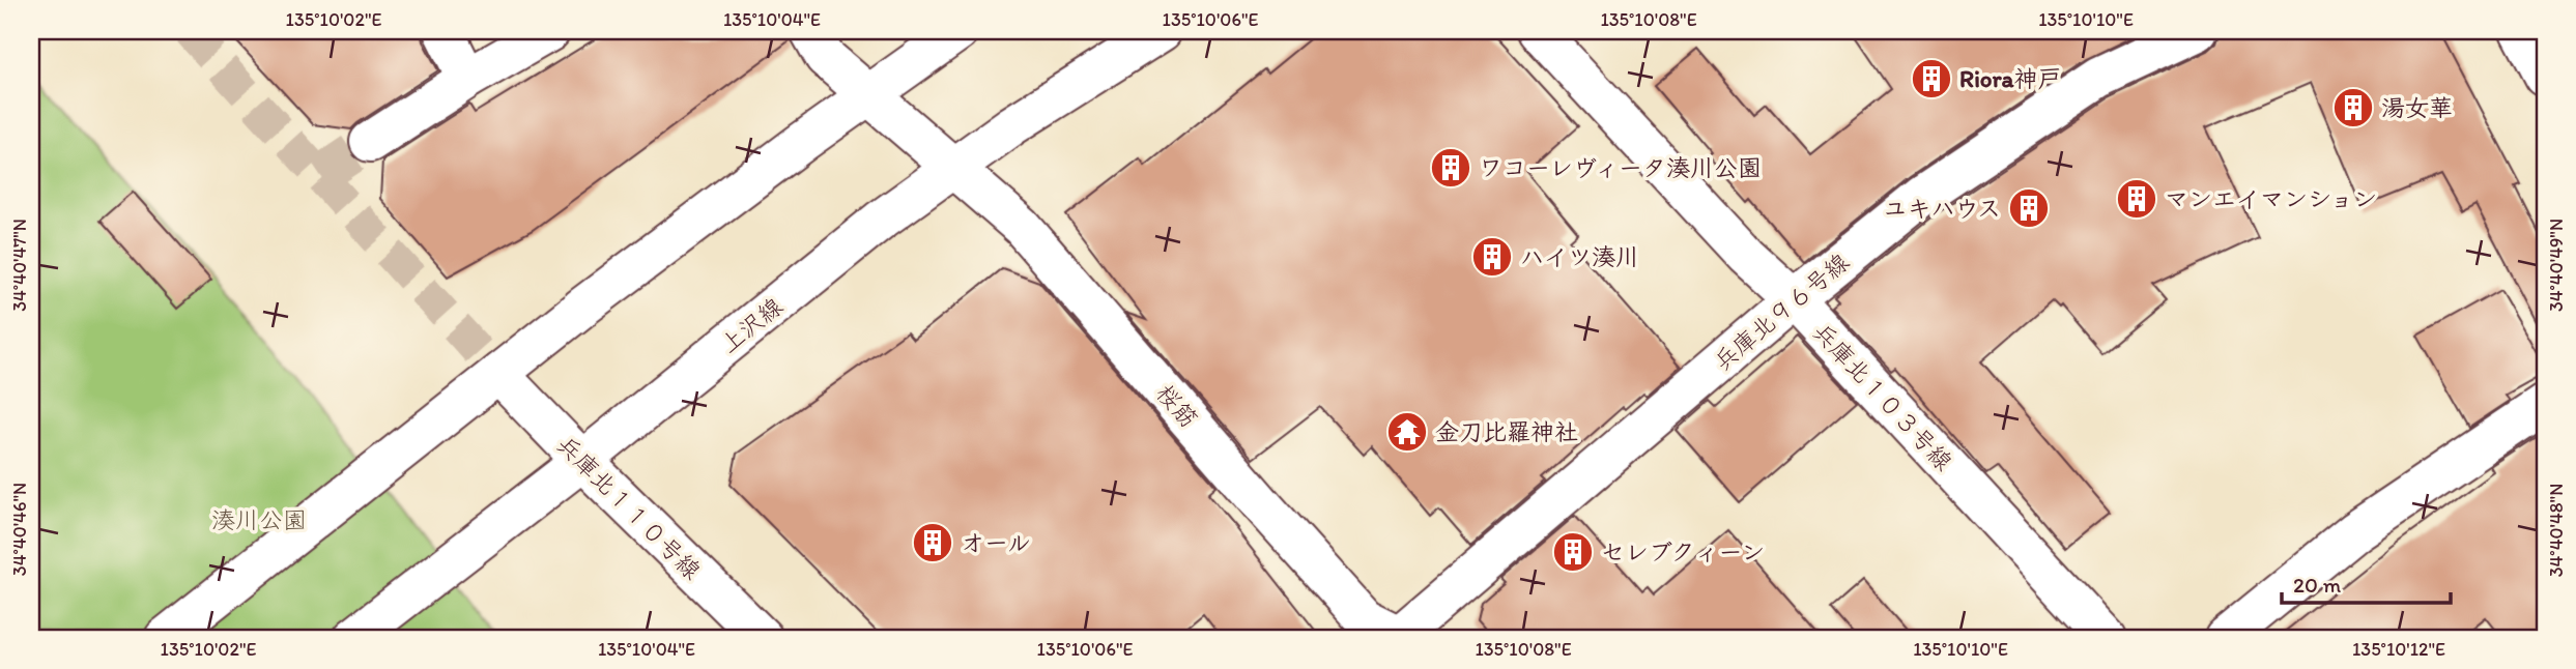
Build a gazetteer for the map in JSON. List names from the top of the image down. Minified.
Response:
{"streets":{"street":["兵庫北９６号線","上沢線","兵庫北１０３号線","桜筋","兵庫北１１０号線"]},"crossings":[["兵庫北９６号線","兵庫北１０３号線"],["兵庫北９６号線","桜筋"],["上沢線","桜筋"],["上沢線","兵庫北１１０号線"]],"parks":["湊川公園"],"places":{"building":["Riora神戸","湯女華","ワコーレヴィータ湊川公園","マンエイマンション","ユキハウス","ハイツ湊川","オール","セレブクィーン"],"temple":["金刀比羅神社"]},"scale_bar":"20 m","coordinates":["135°10'02\"E","135°10'04\"E","135°10'06\"E","135°10'08\"E","135°10'10\"E","34°40'47\"N","34°40'49\"N","34°40'46\"N","34°40'48\"N","135°10'12\"E"]}
